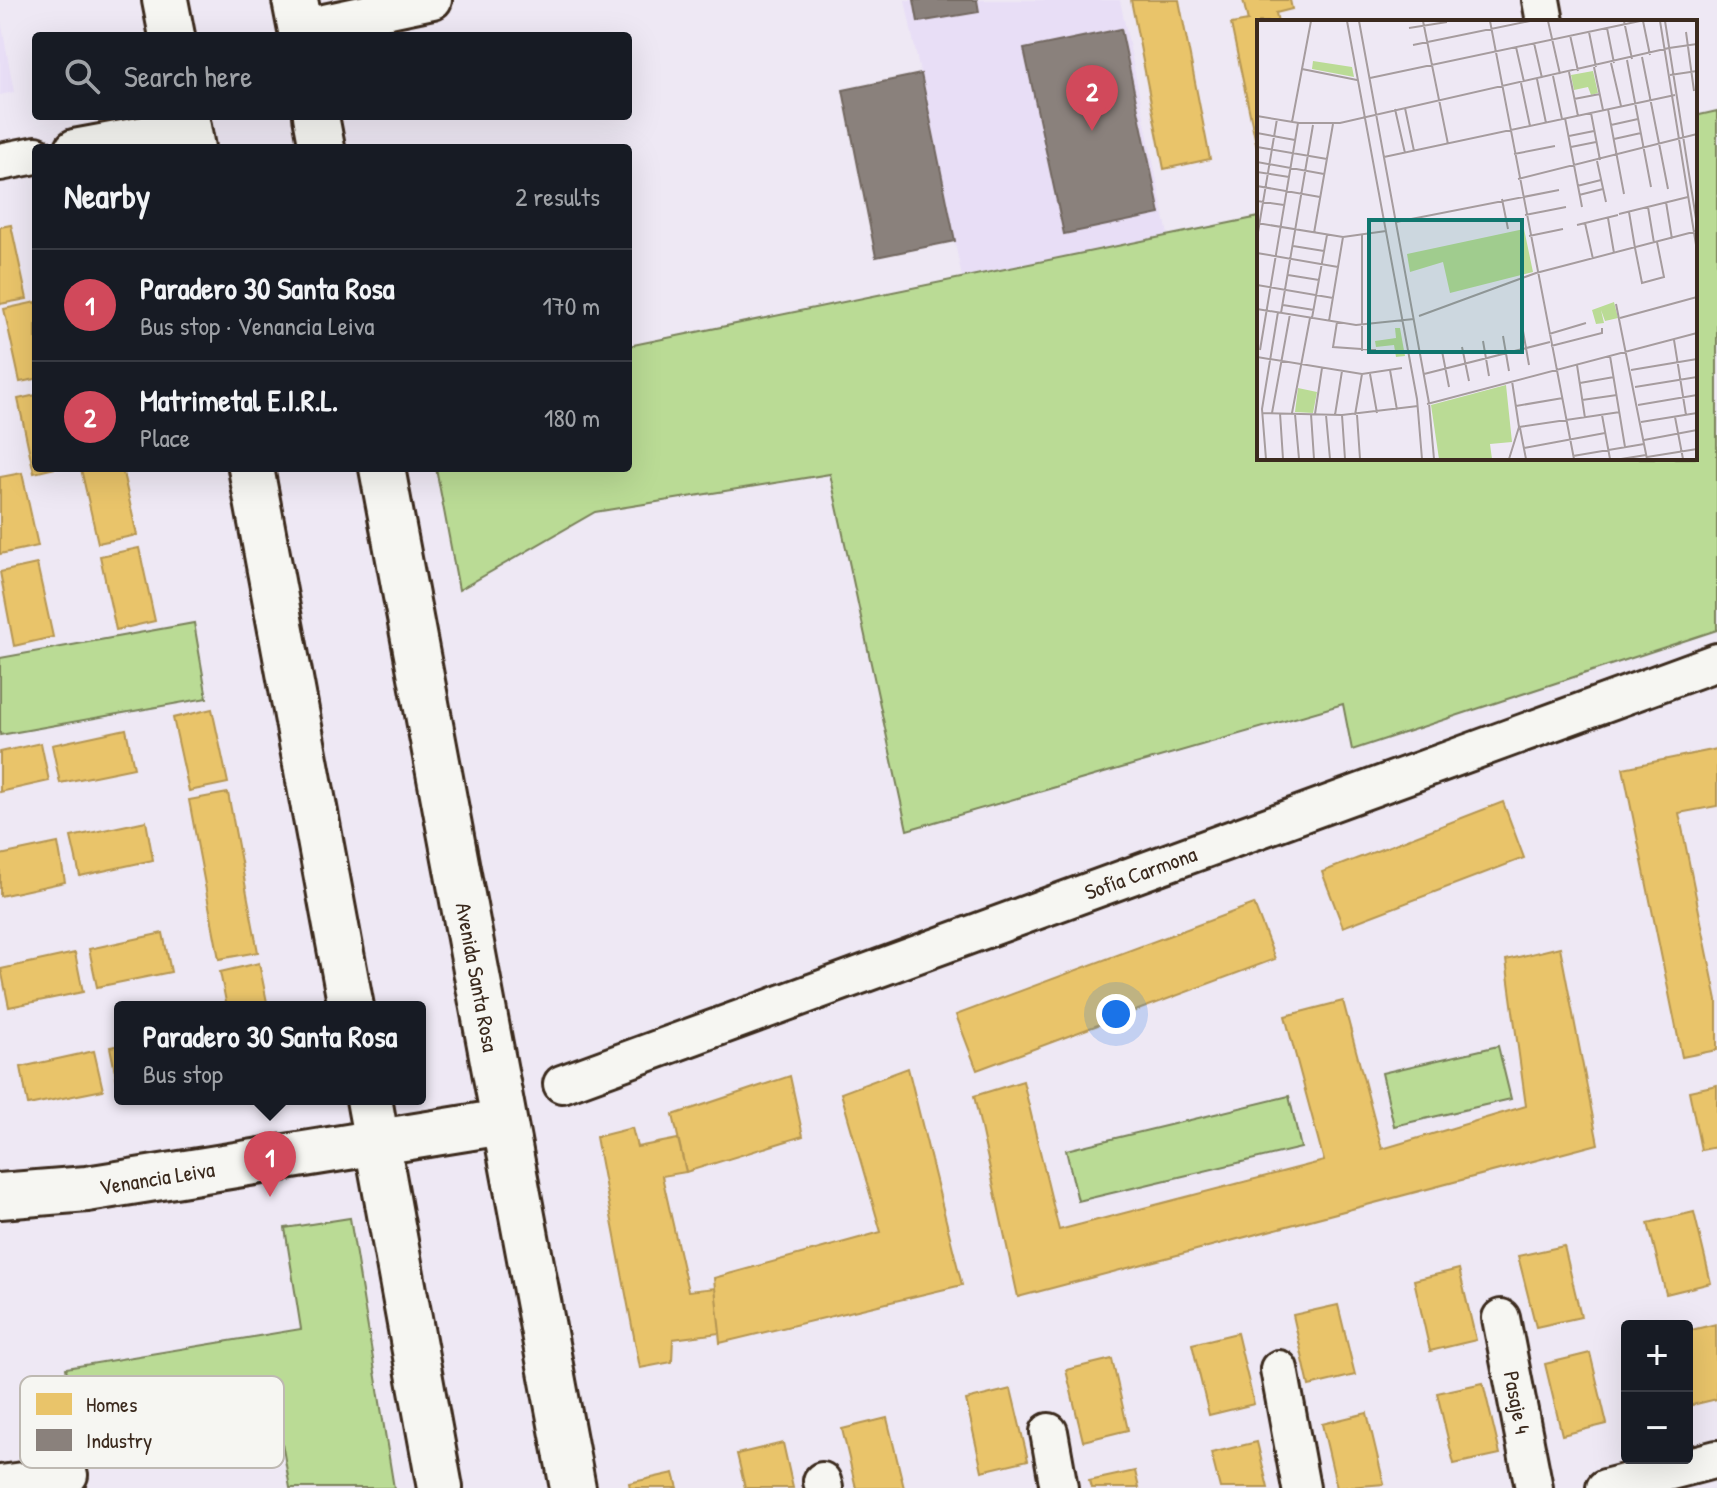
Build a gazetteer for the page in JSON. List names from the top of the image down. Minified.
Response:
{"streets":{"main road":["Avenida Santa Rosa","Venancia Leiva"],"street":["Sofía Carmona","Pasaje 4"]},"crossings":[["Avenida Santa Rosa","Venancia Leiva"]],"legend":["Homes","Industry"],"page":{"search":"Search here","pins":["2","1"],"heading":["Nearby","2 results"],"list":[{"mark":"1","name":"Paradero 30 Santa Rosa","note":"Bus stop · Venancia Leiva","value":"170 m"},{"mark":"2","name":"Matrimetal E.I.R.L.","note":"Place","value":"180 m"}],"popup":["Paradero 30 Santa Rosa","Bus stop"],"map_buttons":["+","−"]}}
